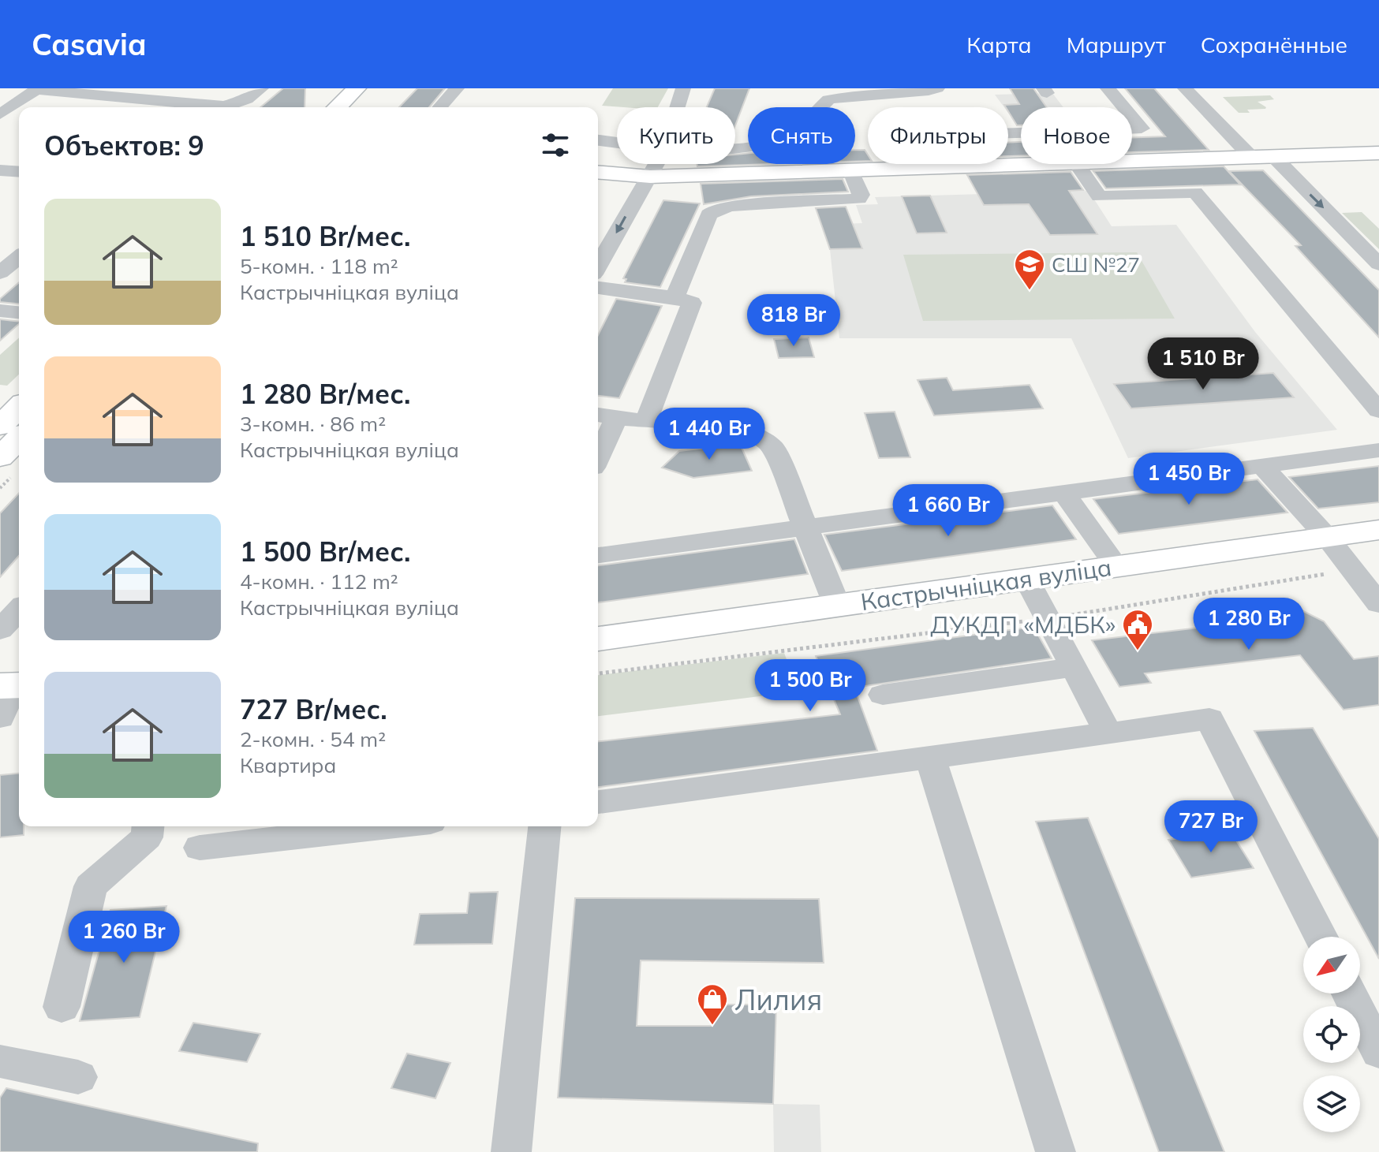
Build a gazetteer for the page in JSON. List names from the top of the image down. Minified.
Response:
{"streets":{"main road":["Кастрычніцкая вуліца"]},"places":{"school or university":["СШ №27"],"public building":["ДУКДП «МДБК»"],"shop":["Лилия"]},"north":"bottom left","page":{"header":"Casavia","nav":["Карта","Маршрут","Сохранённые"],"chip":["Купить","Снять","Фильтры","Новое"],"heading":"Объектов: 9","list":[{"name":"1 510 Br/мес.","note":"5-комн. · 118 m² · Кастрычніцкая вуліца"},{"name":"1 280 Br/мес.","note":"3-комн. · 86 m² · Кастрычніцкая вуліца"},{"name":"1 500 Br/мес.","note":"4-комн. · 112 m² · Кастрычніцкая вуліца"},{"name":"727 Br/мес.","note":"2-комн. · 54 m² · Квартира"}],"price":["818 Br","1 510 Br","1 440 Br","1 450 Br","1 660 Br","1 280 Br","1 500 Br","727 Br","1 260 Br"]}}
